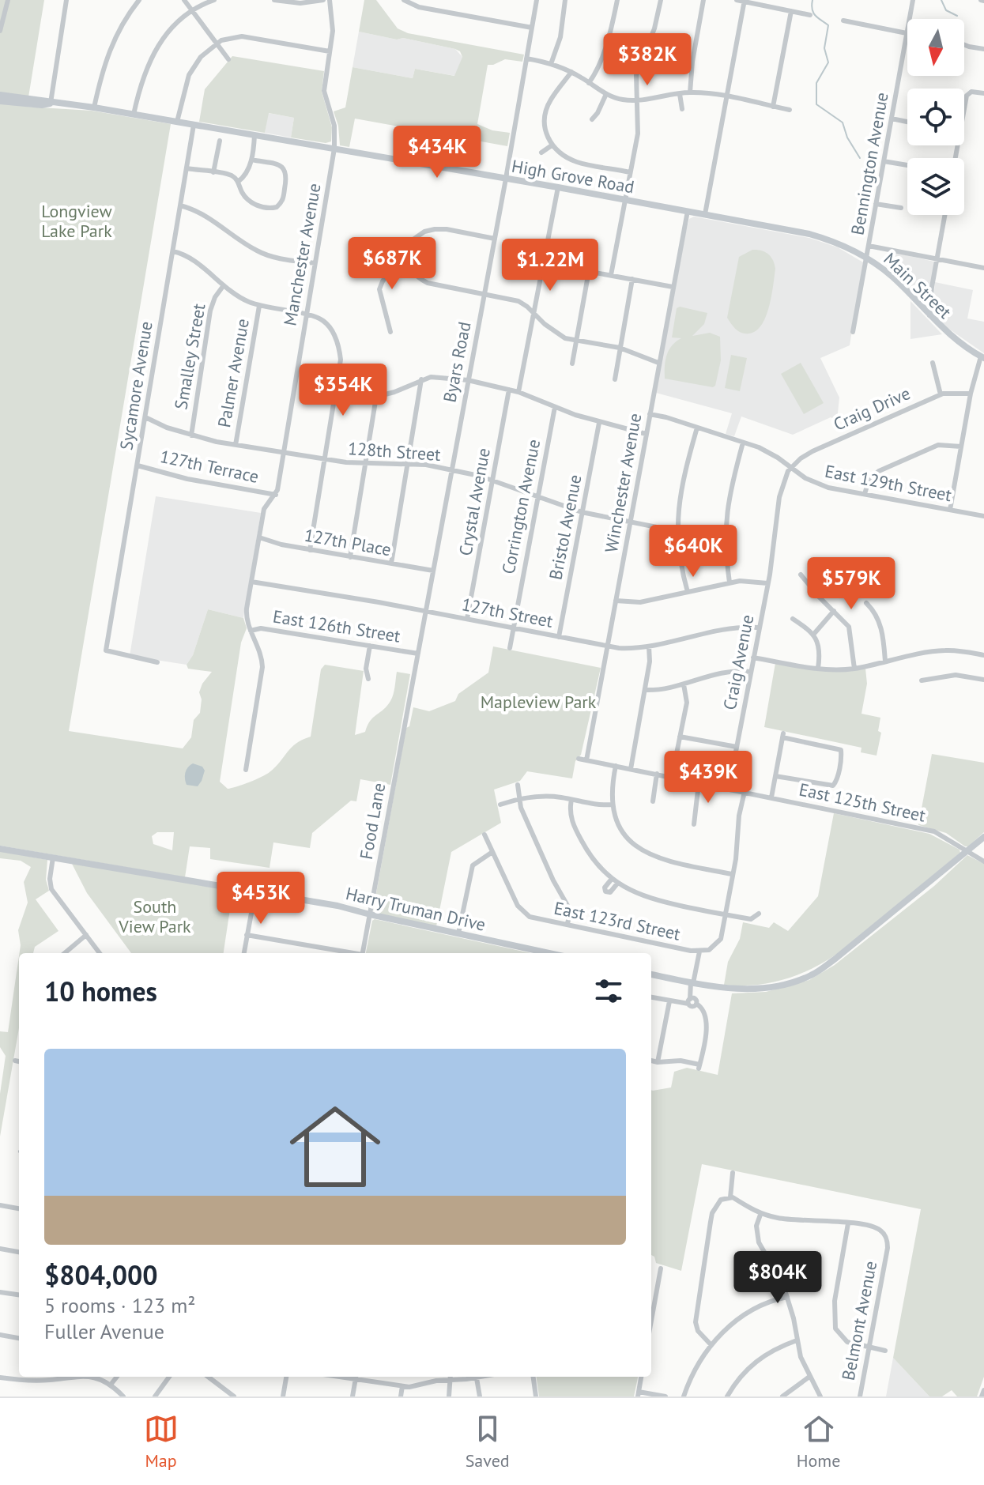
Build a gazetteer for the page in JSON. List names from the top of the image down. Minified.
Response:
{"streets":{"main road":["High Grove Road","Main Street","Harry Truman Drive"],"street":["Bennington Avenue","Manchester Avenue","Smalley Street","Byars Road","Palmer Avenue","Sycamore Avenue","Craig Drive","128th Street","127th Terrace","Winchester Avenue","East 129th Street","Crystal Avenue","Corrington Avenue","Bristol Avenue","127th Place","127th Street","East 126th Street","Craig Avenue","East 125th Street","Food Lane","East 123rd Street","Belmont Avenue"]},"crossings":[["Bennington Avenue","Main Street"],["High Grove Road","Manchester Avenue"],["High Grove Road","Main Street"],["High Grove Road","Byars Road"],["High Grove Road","Sycamore Avenue"],["High Grove Road","Winchester Avenue"],["Manchester Avenue","128th Street"],["Manchester Avenue","127th Terrace"],["Manchester Avenue","127th Place"],["Manchester Avenue","127th Street"],["Manchester Avenue","East 126th Street"],["Smalley Street","128th Street"],["Byars Road","128th Street"],["Byars Road","127th Place"],["Byars Road","127th Street"],["Byars Road","East 126th Street"],["Byars Road","Food Lane"],["Palmer Avenue","128th Street"],["Sycamore Avenue","128th Street"],["Sycamore Avenue","127th Terrace"],["Craig Drive","East 129th Street"],["Craig Drive","Craig Avenue"],["128th Street","Winchester Avenue"],["128th Street","Crystal Avenue"],["128th Street","Corrington Avenue"],["128th Street","Bristol Avenue"],["Winchester Avenue","East 129th Street"],["Winchester Avenue","127th Street"],["Winchester Avenue","East 125th Street"],["East 129th Street","Craig Avenue"],["Crystal Avenue","127th Street"],["Corrington Avenue","127th Street"],["Bristol Avenue","127th Street"],["127th Street","Craig Avenue"],["Craig Avenue","East 125th Street"],["Food Lane","Harry Truman Drive"]],"parks":["Longview Lake Park","Mapleview Park","South View Park"],"north":"bottom","page":{"price":["$382K","$434K","$687K","$1.22M","$354K","$640K","$579K","$439K","$453K","$804K"],"heading":"10 homes","list":[{"name":"$804,000","note":"5 rooms · 123 m² · Fuller Avenue"}],"tabs":["Map","Saved","Home"]}}
